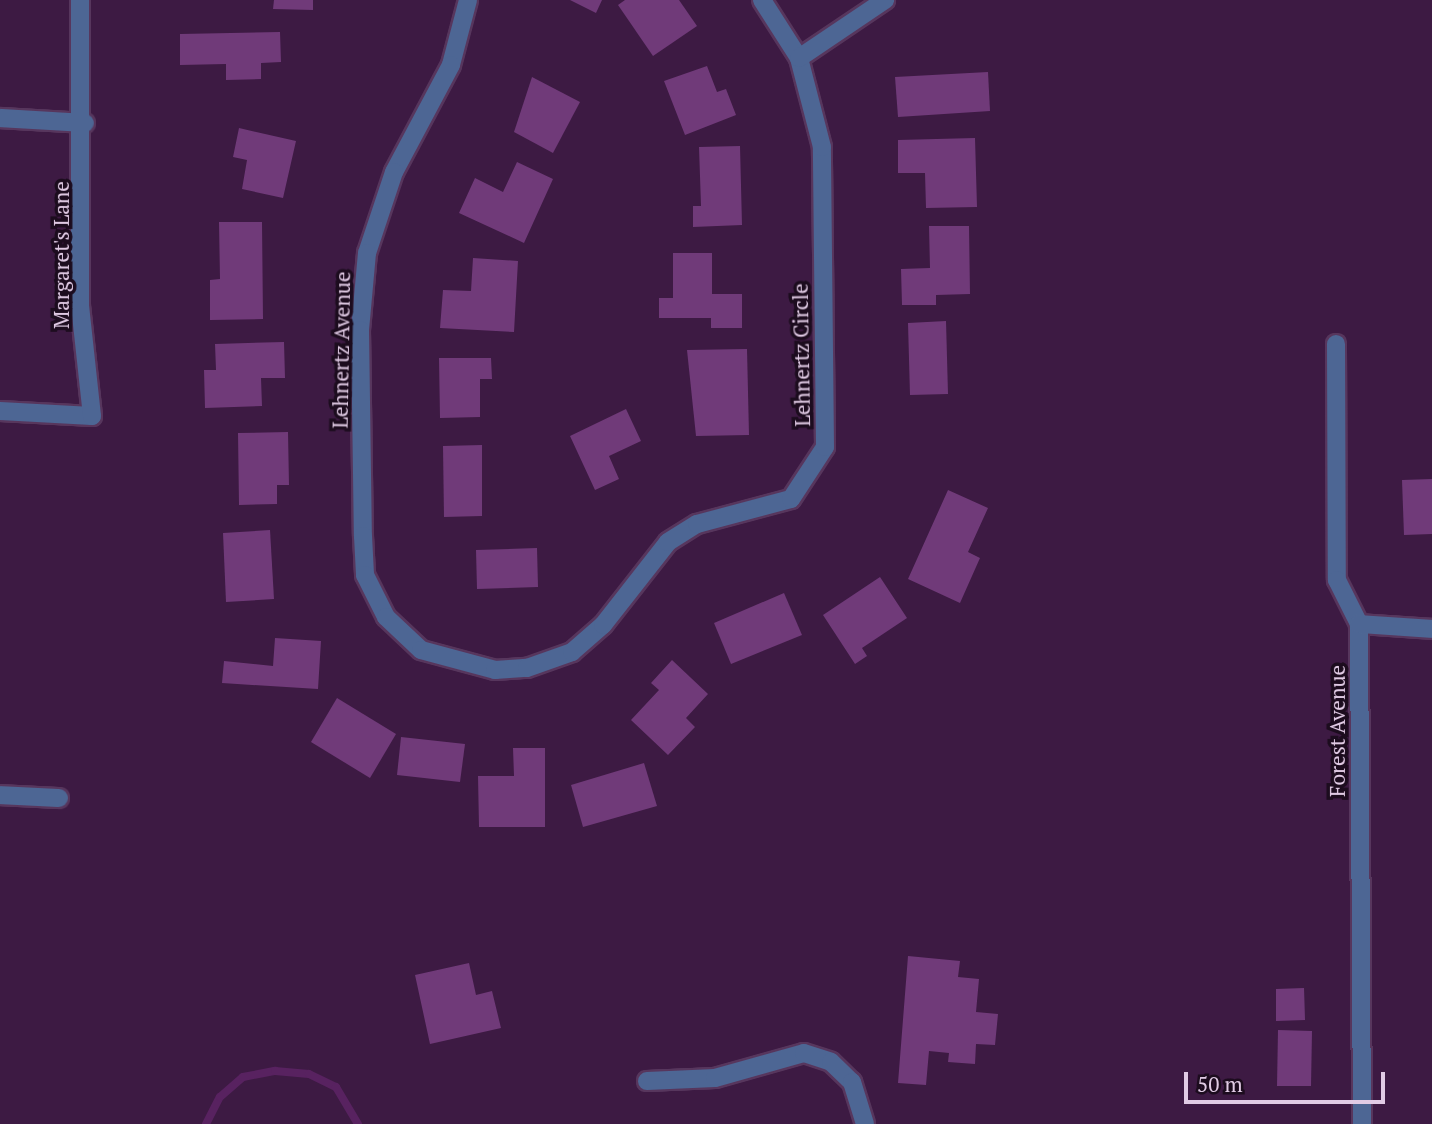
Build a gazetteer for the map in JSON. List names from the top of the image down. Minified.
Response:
{"streets":{"street":["Margaret's Lane","Lehnertz Avenue","Lehnertz Circle","Forest Avenue"]},"crossings":[["Lehnertz Avenue","Lehnertz Circle"]],"scale_bar":"50 m"}
